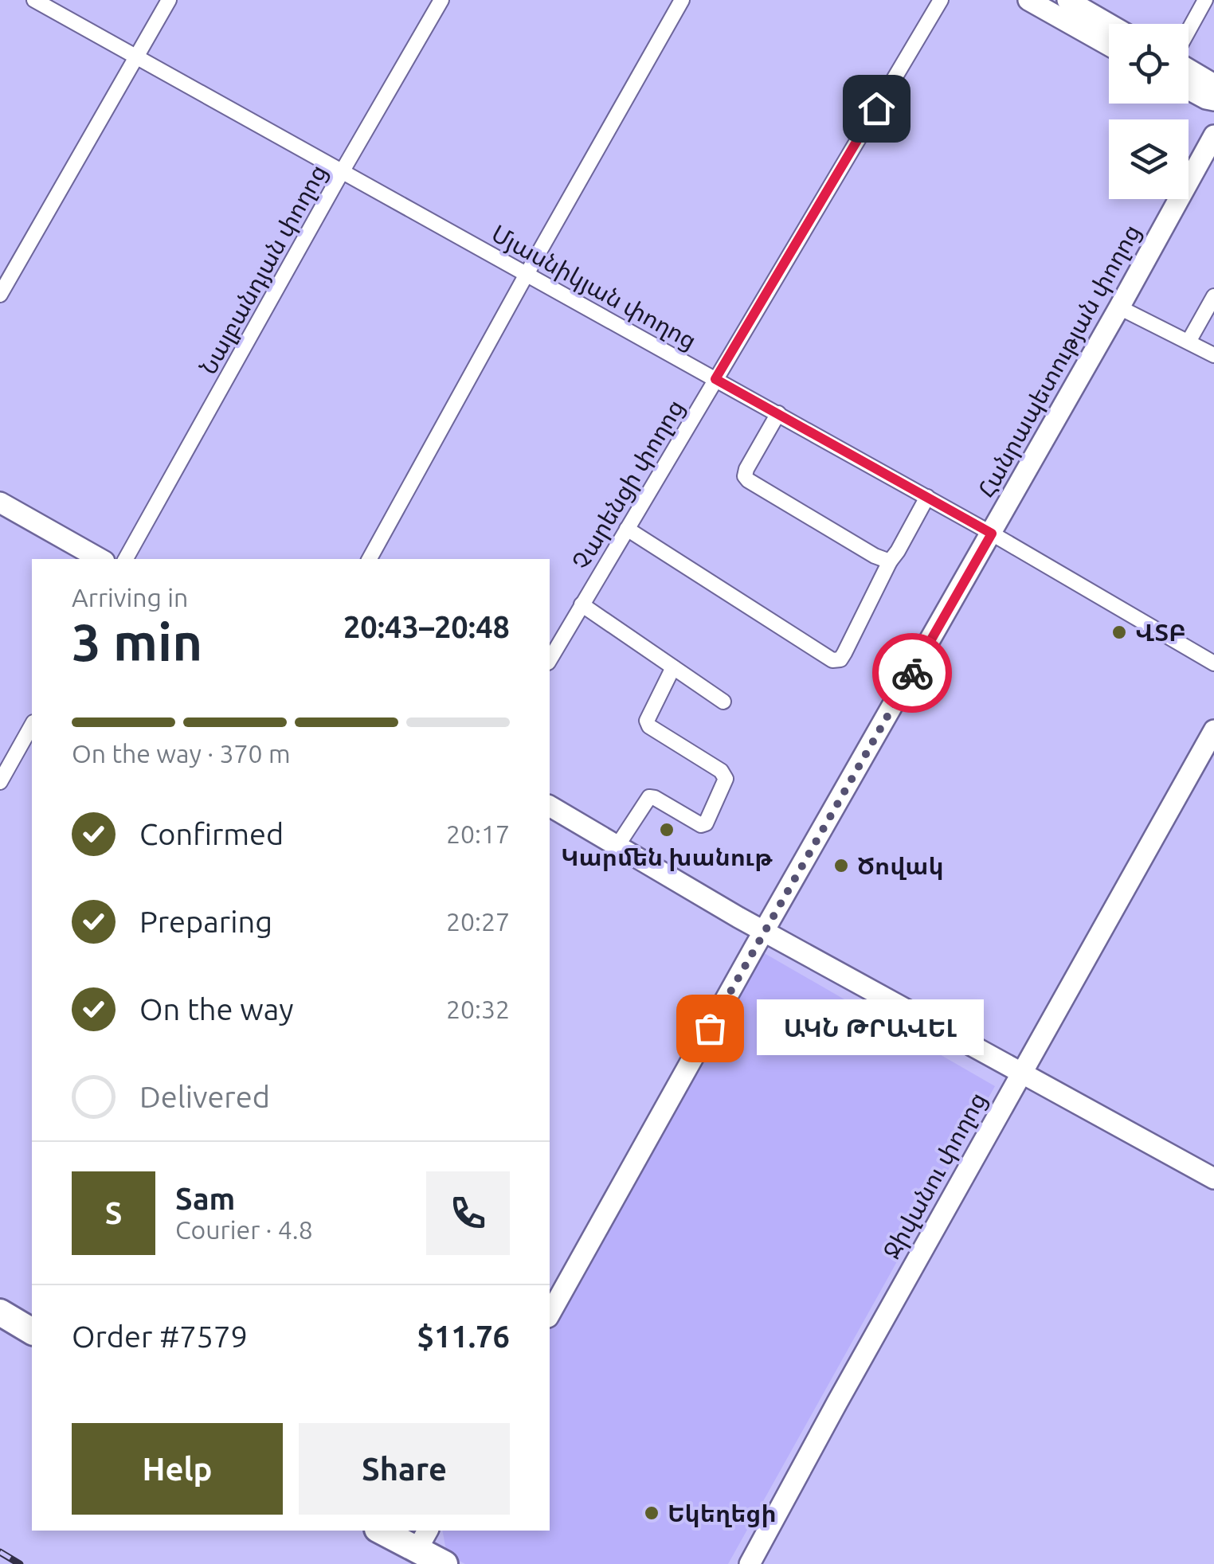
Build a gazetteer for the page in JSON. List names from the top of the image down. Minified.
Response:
{"streets":{"street":["Նալբանդյան փողոց","Մյասնիկյան փողոց","Հանրապետության փողոց","Չարենցի փողոց","Ջիվանու փողոց"]},"crossings":[["Նալբանդյան փողոց","Մյասնիկյան փողոց"],["Մյասնիկյան փողոց","Հանրապետության փողոց"],["Մյասնիկյան փողոց","Չարենցի փողոց"]],"places":["ՎՏԲ","Կարմեն խանութ","Ծովակ","ԱԿՆ ԹՐԱՎԵԼ","Եկեղեցի"],"page":{"heading":["3 min","Arriving in","20:43–20:48"],"panel":["Sam","Courier · 4.8","Order #7579","$11.76"],"bar":"On the way · 370 m","list":[["Confirmed","20:17"],["Preparing","20:27"],["On the way","20:32"],"Delivered"],"bubble":"ԱԿՆ ԹՐԱՎԵԼ","round":"S","buttons":["Help","Share"]}}
